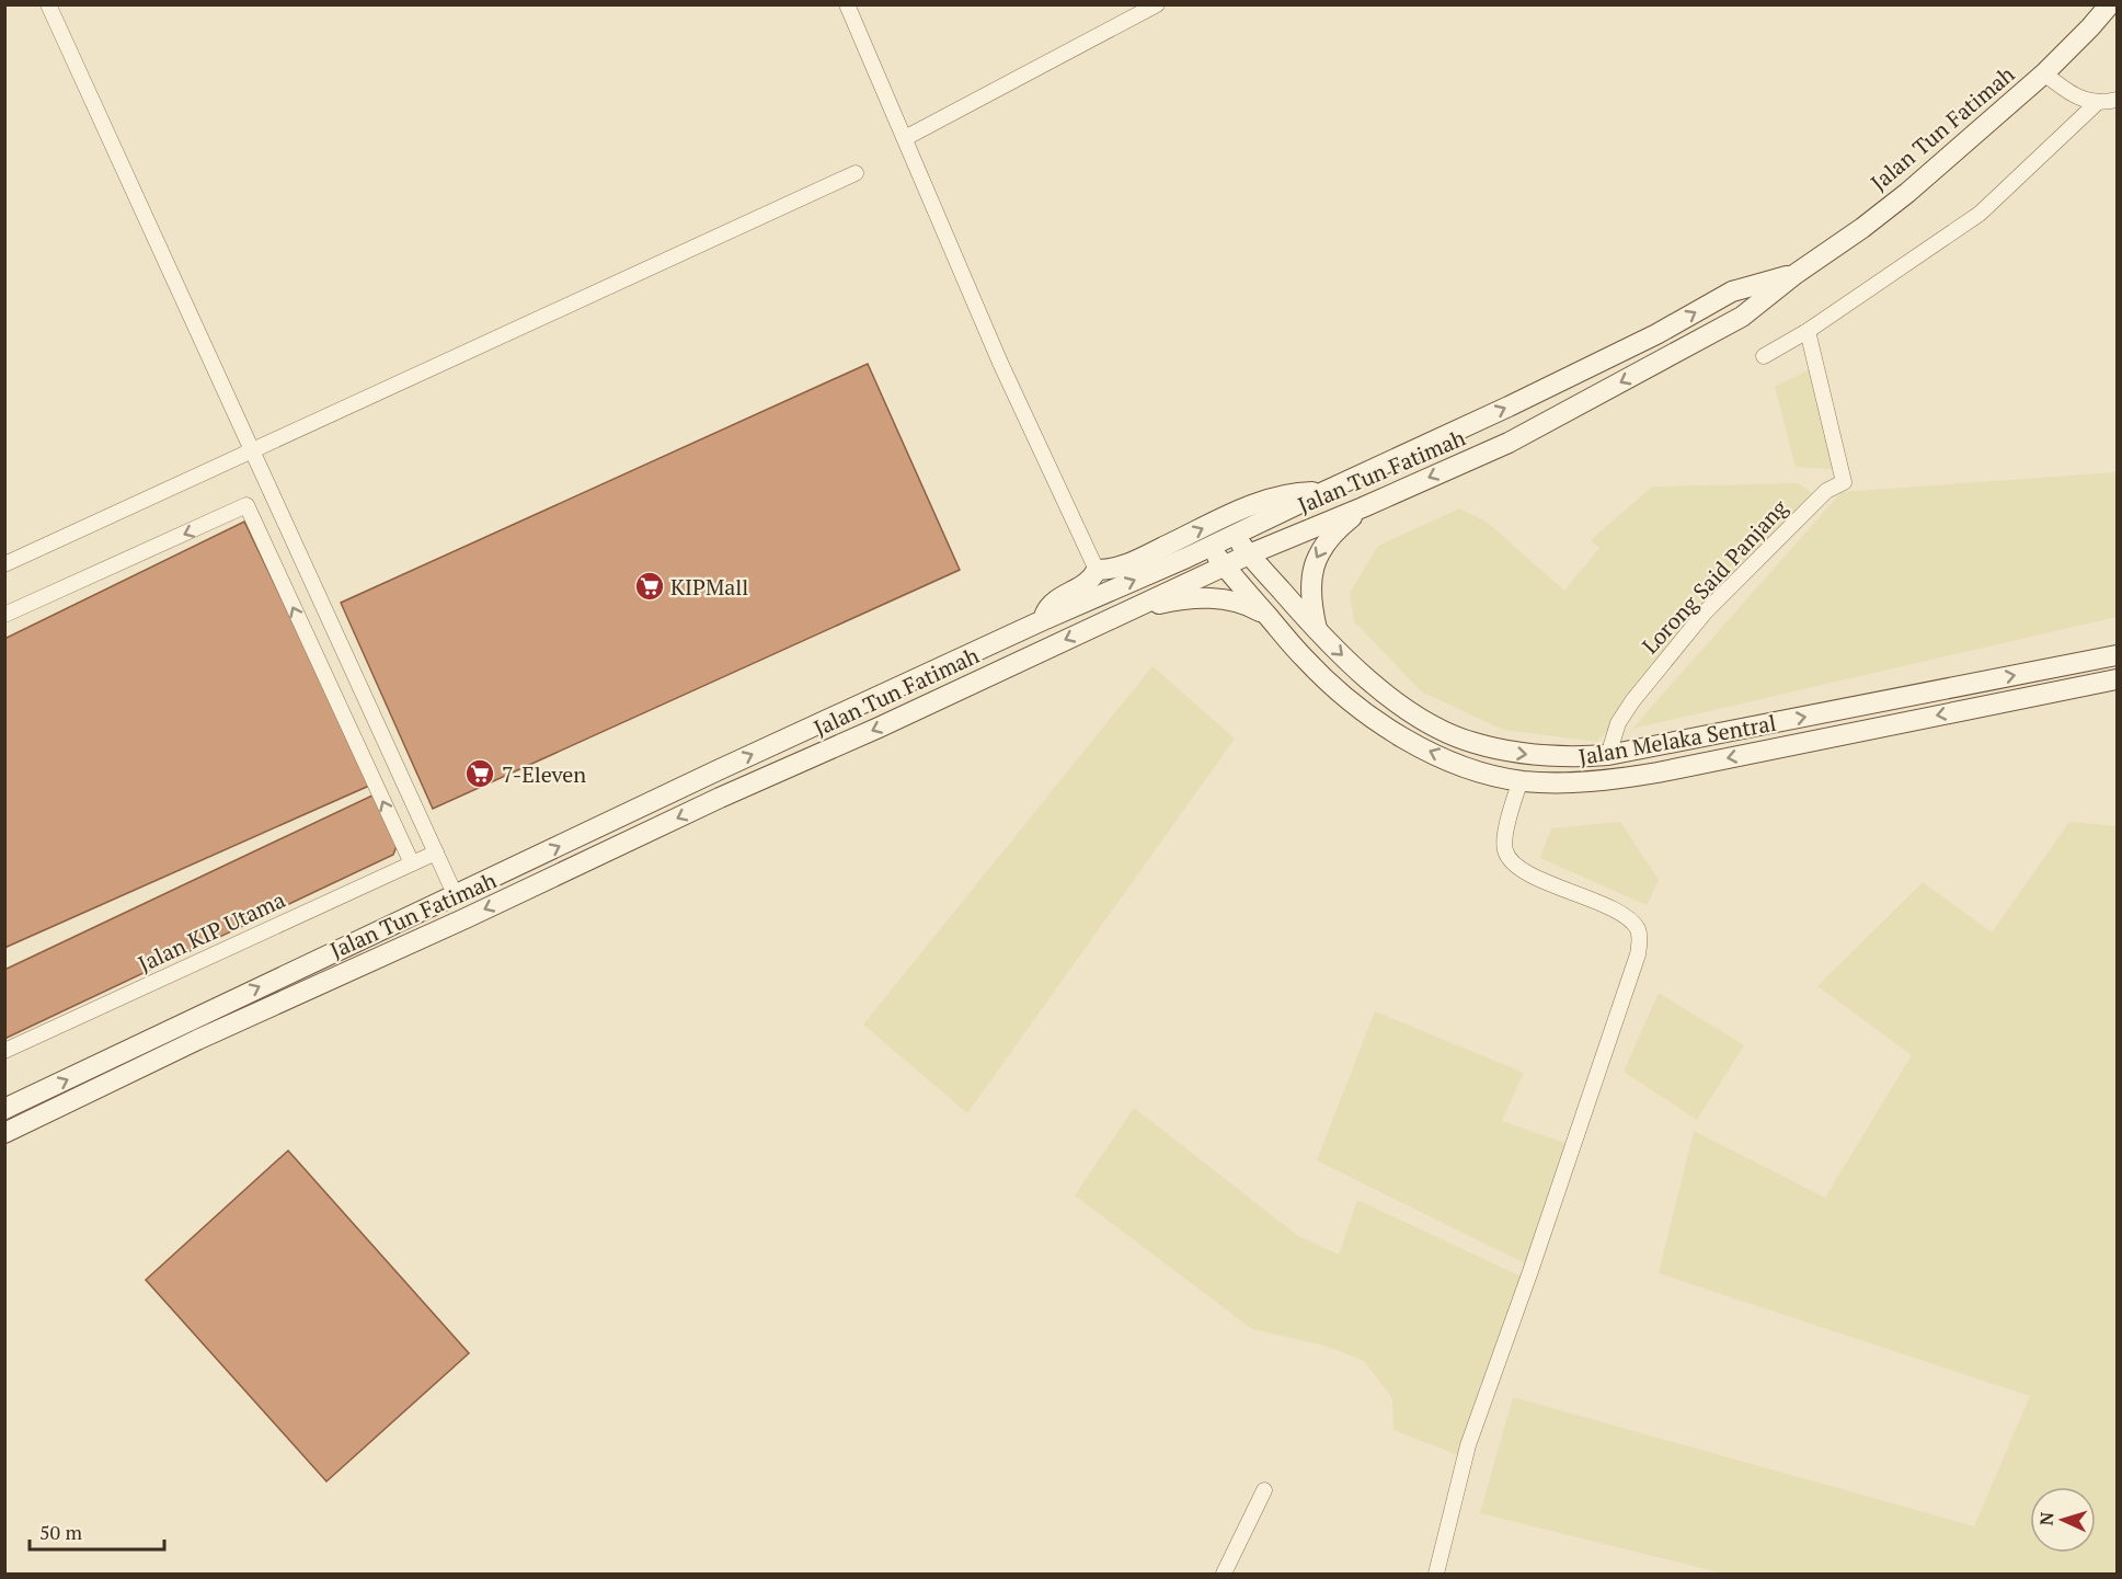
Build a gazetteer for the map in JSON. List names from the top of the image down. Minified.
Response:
{"streets":{"main road":["Jalan Tun Fatimah","Jalan Melaka Sentral"],"street":["Lorong Said Panjang","Jalan KIP Utama"]},"crossings":[["Jalan Tun Fatimah","Jalan Melaka Sentral"],["Lorong Said Panjang","Jalan Melaka Sentral"]],"places":{"supermarket":["KIPMall","7-Eleven"]},"scale_bar":"50 m","north":"left"}
